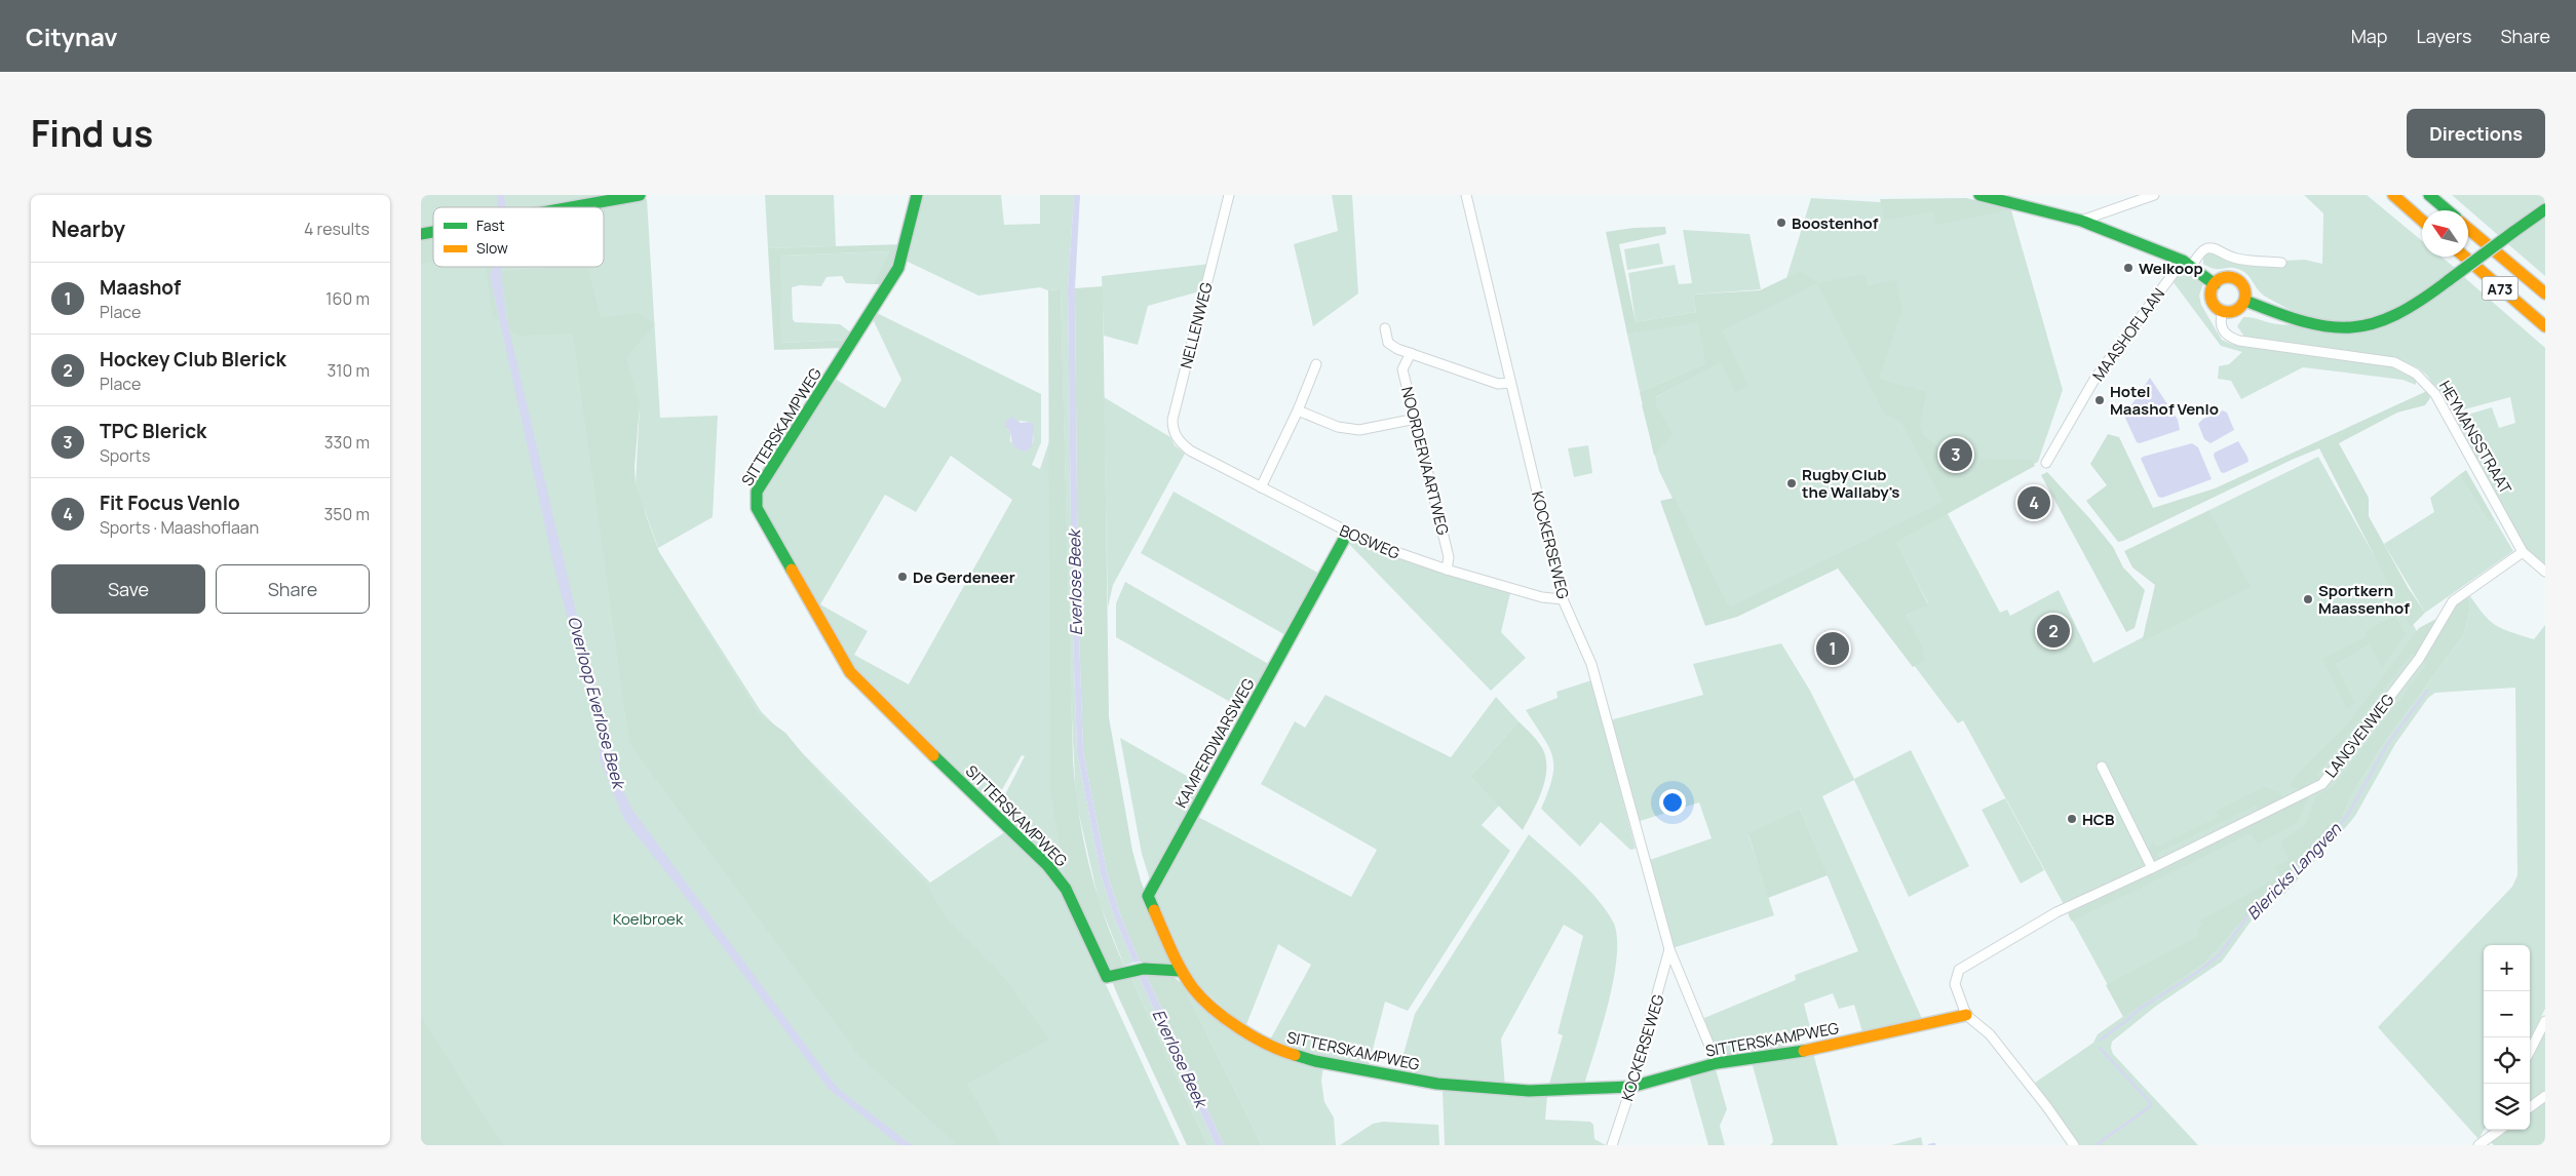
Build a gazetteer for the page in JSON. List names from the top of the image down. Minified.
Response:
{"streets":{"main road":["A73","SITTERSKAMPWEG","KAMPERDWARSWEG"],"street":["NELLENWEG","MAASHOFLAAN","HEYMANSSTRAAT","NOORDERVAARTWEG","BOSWEG","KOCKERSEWEG","LANGVENWEG"]},"crossings":[["NELLENWEG","BOSWEG"],["SITTERSKAMPWEG","KOCKERSEWEG"],["SITTERSKAMPWEG","LANGVENWEG"],["SITTERSKAMPWEG","KAMPERDWARSWEG"],["HEYMANSSTRAAT","LANGVENWEG"],["NOORDERVAARTWEG","BOSWEG"],["BOSWEG","KOCKERSEWEG"],["BOSWEG","KAMPERDWARSWEG"]],"water":["Everlose Beek","Overloop Everlose Beek","Blericks Langven"],"parks":["Koelbroek"],"places":["Boostenhof","Welkoop","Hotel Maashof Venlo","Rugby Club the Wallaby's","De Gerdeneer","Sportkern Maassenhof","HCB"],"legend":["Fast","Slow"],"north":"top left","page":{"header":"Citynav","nav":["Map","Layers","Share"],"title":"Find us","buttons":["Directions",["Save","Share"]],"heading":["Nearby","4 results"],"list":[{"mark":"1","name":"Maashof","note":"Place","value":"160 m"},{"mark":"2","name":"Hockey Club Blerick","note":"Place","value":"310 m"},{"mark":"3","name":"TPC Blerick","note":"Sports","value":"330 m"},{"mark":"4","name":"Fit Focus Venlo","note":"Sports · Maashoflaan","value":"350 m"}],"pins":["3","4","2","1"],"map_buttons":["+","−"]}}
